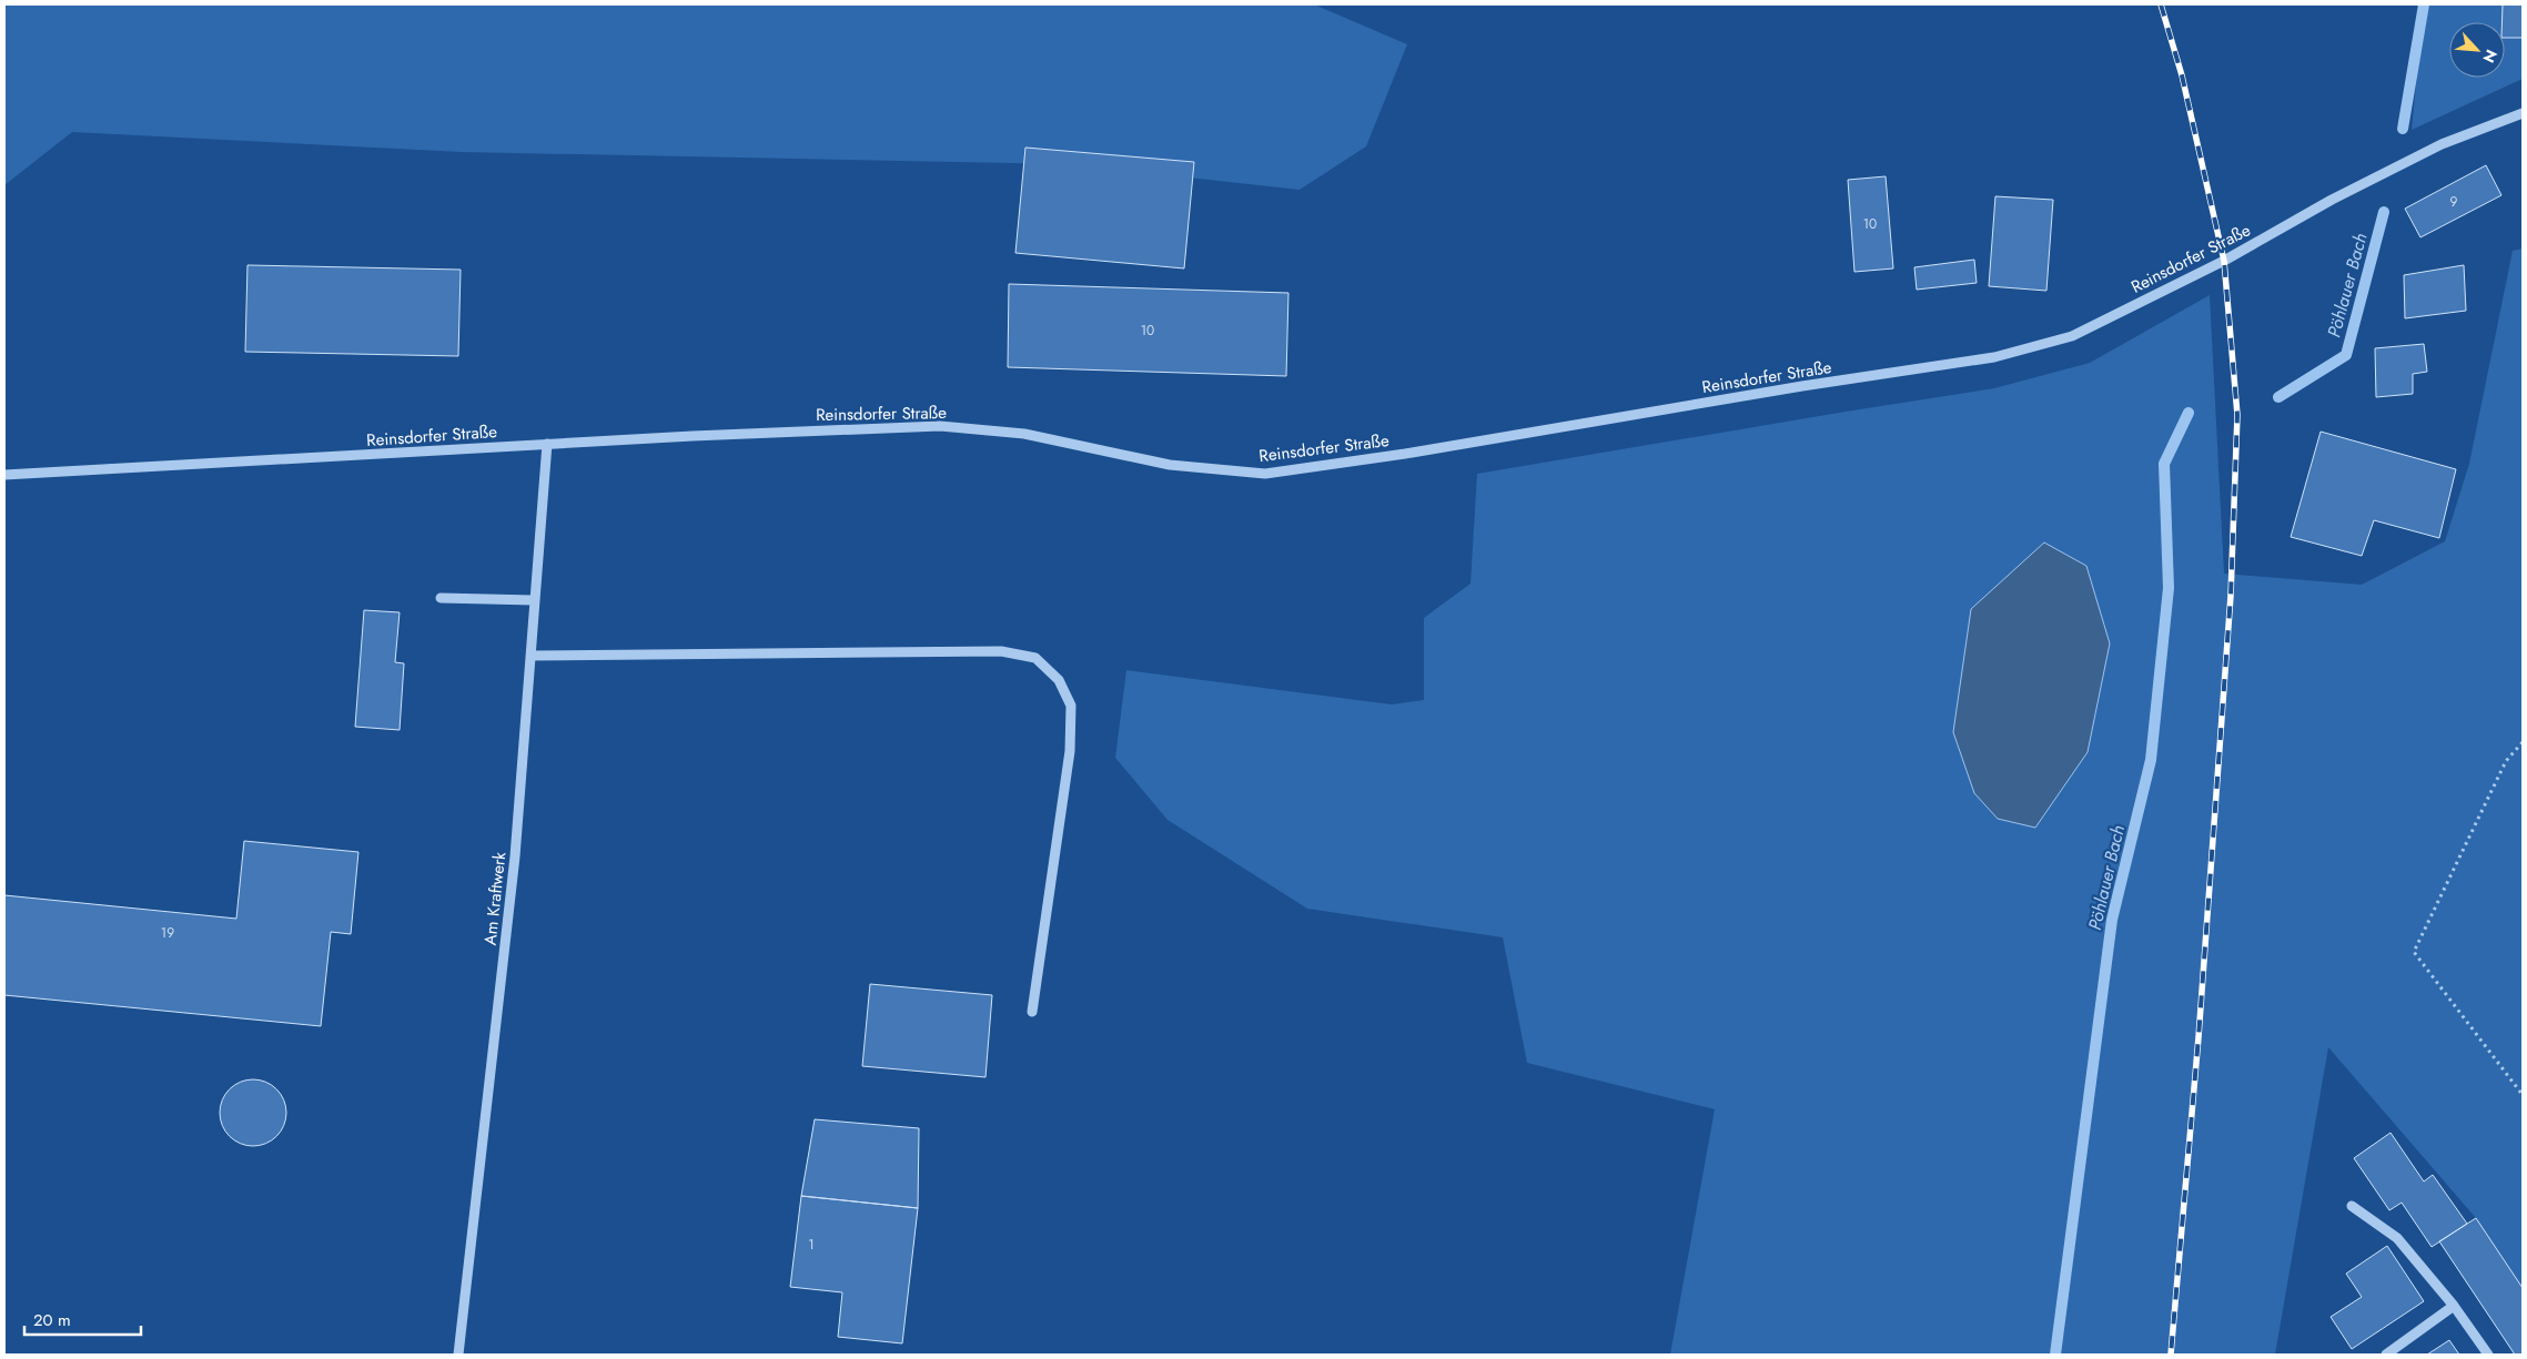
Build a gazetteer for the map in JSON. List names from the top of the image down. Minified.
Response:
{"streets":{"street":["Reinsdorfer Straße","Am Kraftwerk"]},"crossings":[["Reinsdorfer Straße","Am Kraftwerk"]],"water":["Pöhlauer Bach"],"house_numbers":["9","10","10","19","1"],"scale_bar":"20 m","north":"bottom right"}
